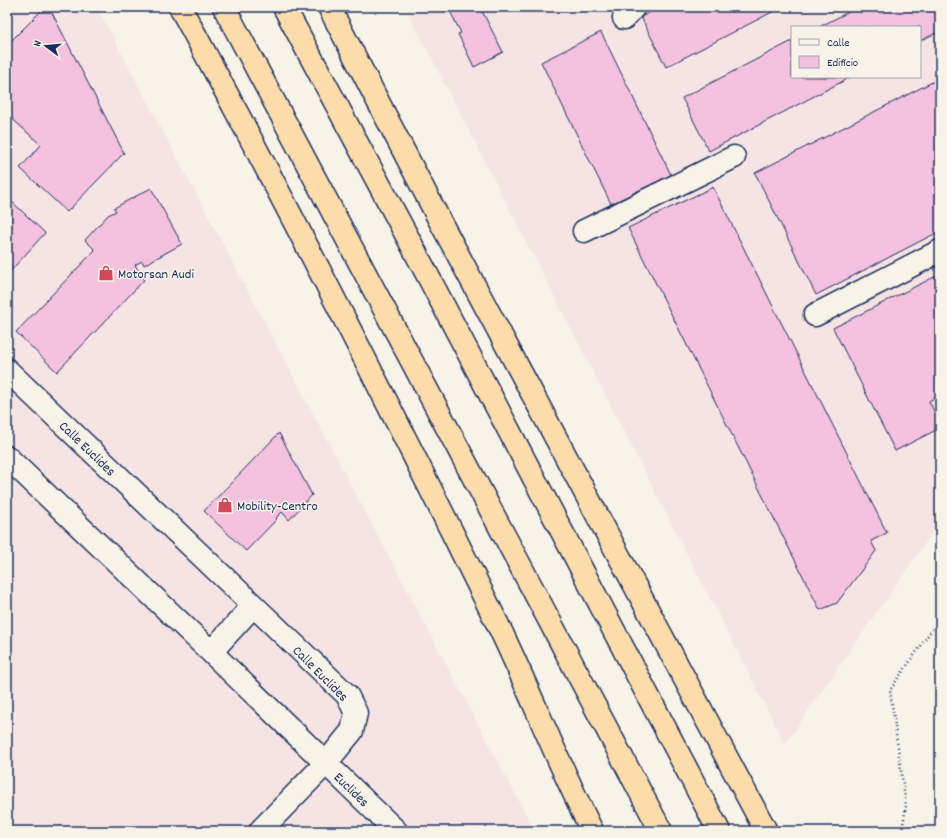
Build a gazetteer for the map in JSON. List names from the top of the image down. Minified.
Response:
{"streets":{"street":["Calle Euclides","Euclides"]},"crossings":[["Calle Euclides","Euclides"]],"places":{"shop":["Motorsan Audi","Mobility-Centro"]},"legend":["Calle","Edificio"],"north":"left"}
